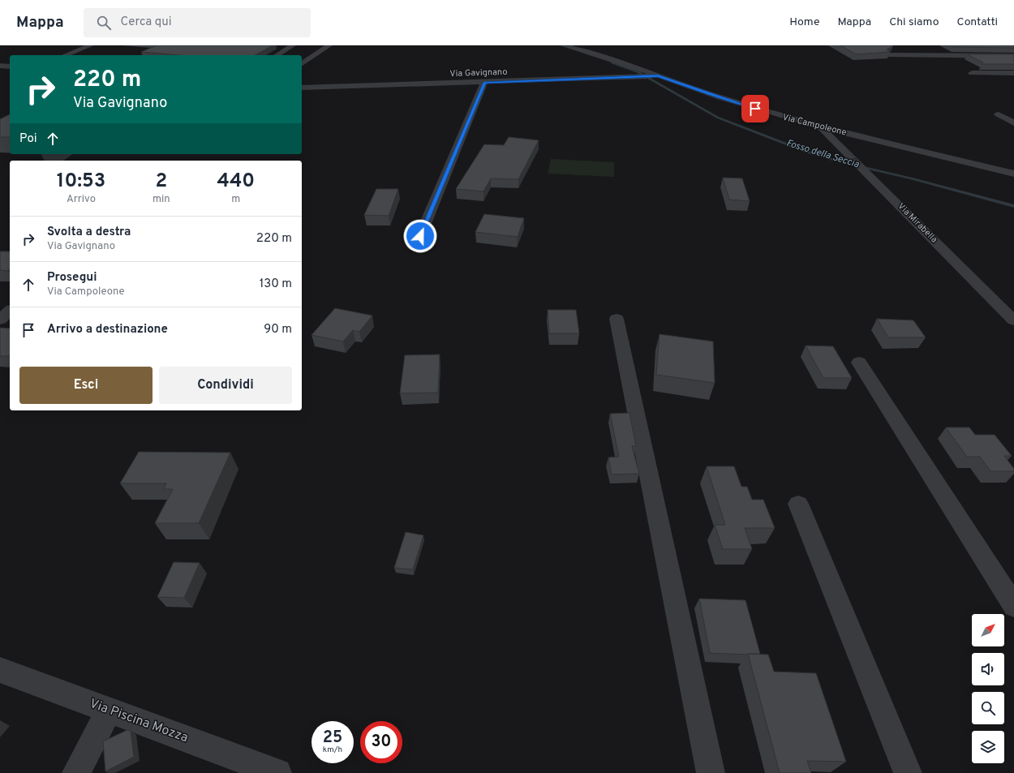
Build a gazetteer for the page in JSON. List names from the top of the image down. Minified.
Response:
{"streets":{"street":["Via Gavignano","Via Campoleone","Via Mirabella","Via Piscina Mozza"]},"crossings":[["Via Gavignano","Via Campoleone"],["Via Campoleone","Via Mirabella"]],"water":["Fosso della Seccia"],"north":"top right","page":{"header":"Mappa","search":"Cerca qui","nav":["Home","Mappa","Chi siamo","Contatti"],"turn":["220 m","Via Gavignano"],"then":"Poi","eta":["10:53","Arrivo","2","min","440","m"],"list":[{"name":"Svolta a destra","note":"Via Gavignano","value":"220 m"},{"name":"Prosegui","note":"Via Campoleone","value":"130 m"},{"name":"Arrivo a destinazione","value":"90 m"}],"buttons":["Esci","Condividi"],"speed":"25 km/h","limit":"30"}}
